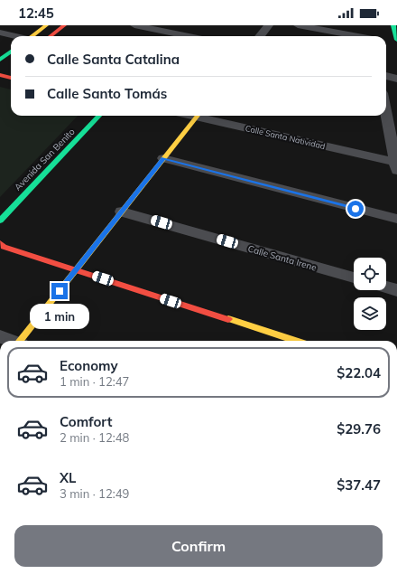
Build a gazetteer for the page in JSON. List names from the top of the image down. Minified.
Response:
{"streets":{"street":["Calle Santa Natividad","Avenida San Benito","Calle Santa Irene"]},"page":{"status":"12:45","banner":["Calle Santa Catalina","Calle Santo Tomás"],"bubble":"1 min","list":[{"name":"Economy","note":"1 min · 12:47","value":"$22.04"},{"name":"Comfort","note":"2 min · 12:48","value":"$29.76"},{"name":"XL","note":"3 min · 12:49","value":"$37.47"}],"buttons":"Confirm"}}
